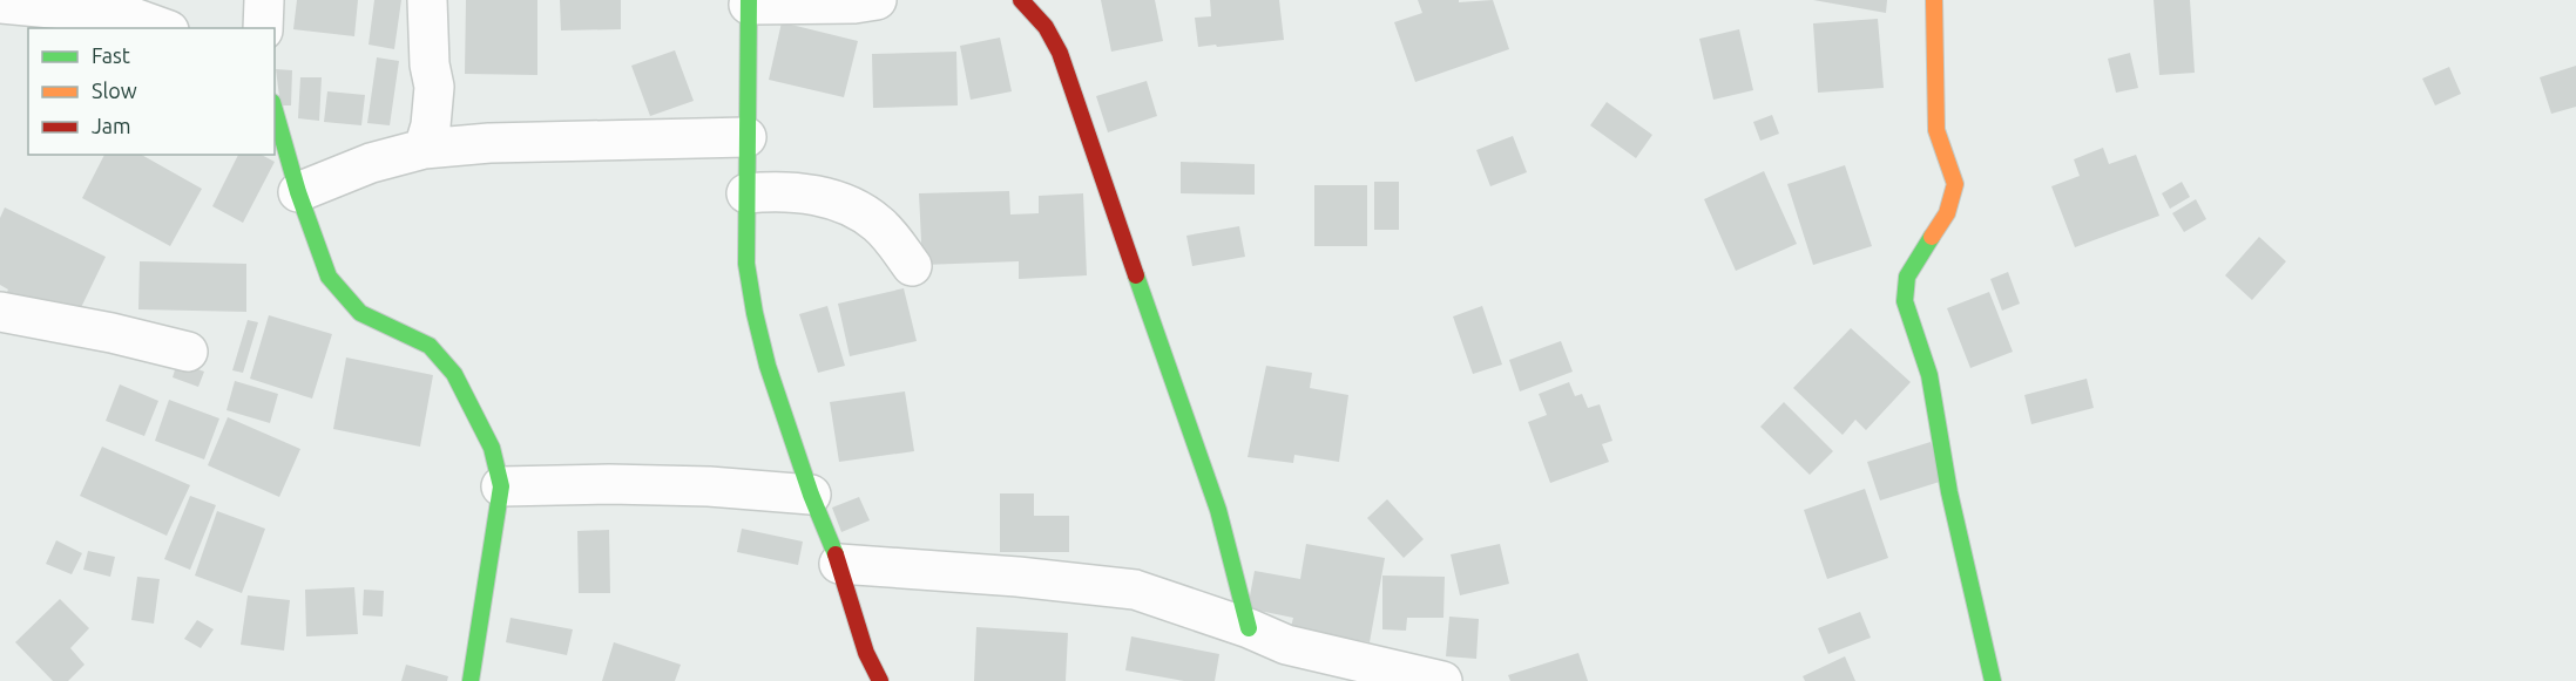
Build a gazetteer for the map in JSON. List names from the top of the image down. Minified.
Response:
{"legend":["Fast","Slow","Jam"]}
